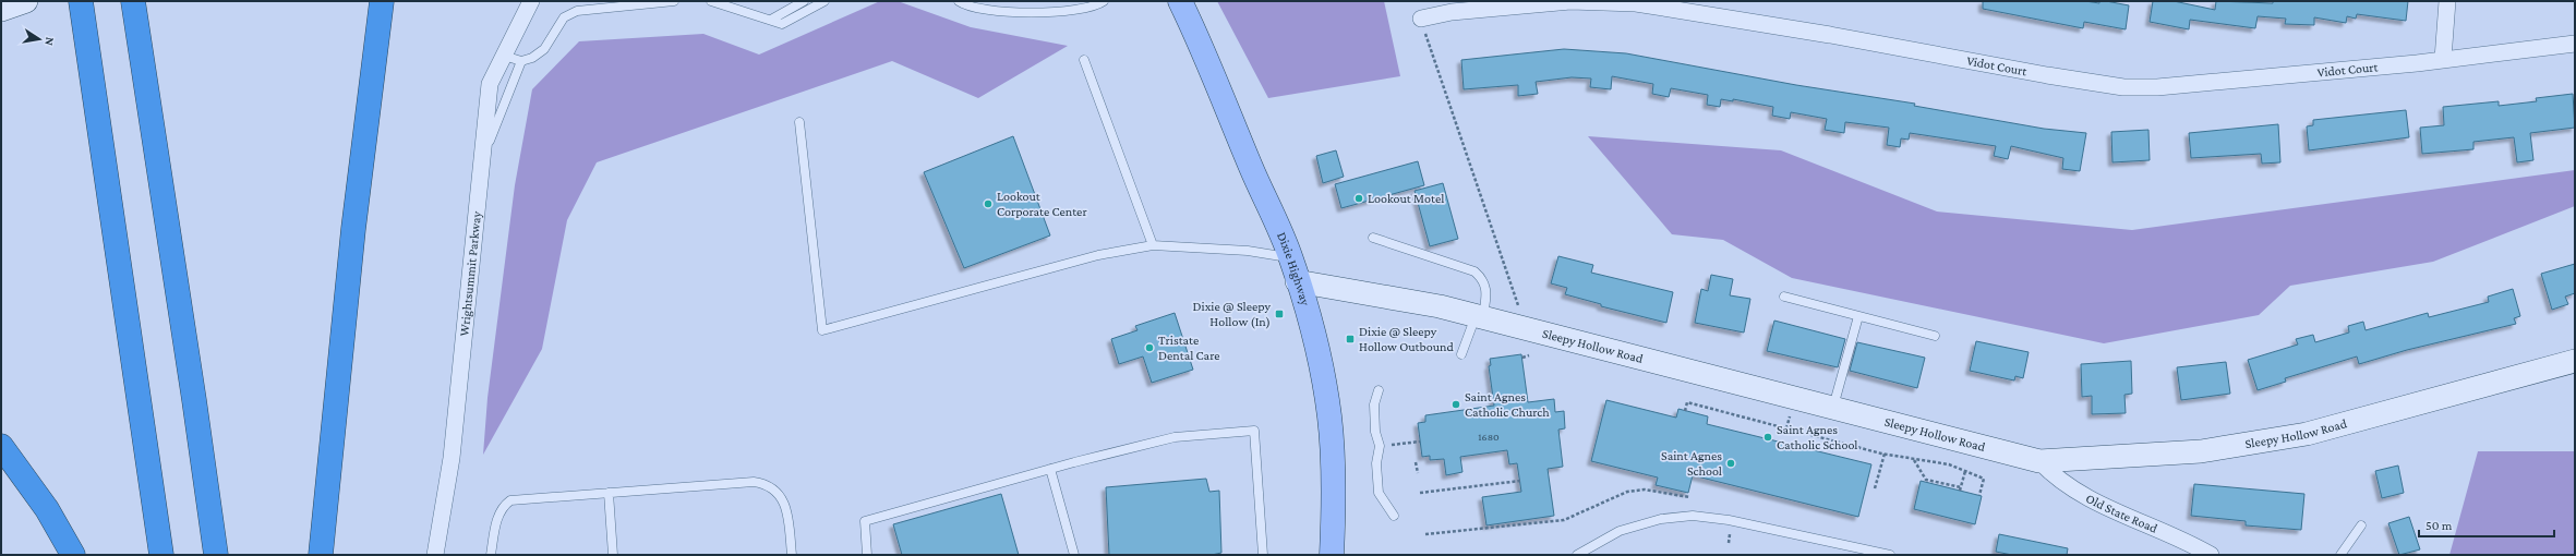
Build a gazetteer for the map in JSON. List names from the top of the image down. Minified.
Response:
{"streets":{"main road":["Dixie Highway","Sleepy Hollow Road"],"street":["Vidot Court","Wrightsummit Parkway","Old State Road"]},"crossings":[["Dixie Highway","Sleepy Hollow Road"],["Sleepy Hollow Road","Old State Road"]],"places":{"other":["Lookout Motel","Lookout Corporate Center","Tristate Dental Care","Saint Agnes Catholic Church","Saint Agnes Catholic School","Saint Agnes School"],"transit":["Dixie @ Sleepy Hollow (In)","Dixie @ Sleepy Hollow Outbound"]},"house_numbers":["1680"],"scale_bar":"50 m","north":"right"}
